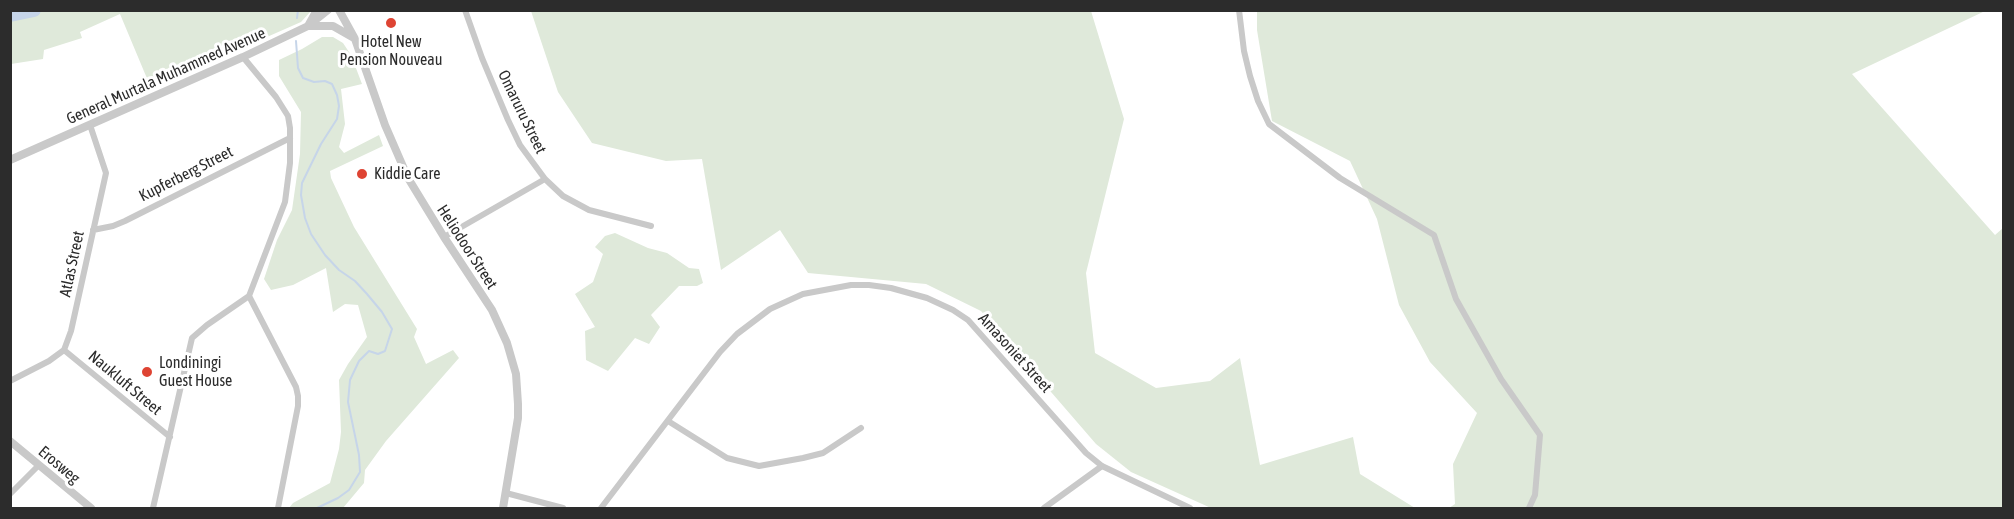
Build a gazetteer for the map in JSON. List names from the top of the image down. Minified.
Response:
{"streets":{"street":["General Murtala Muhammed Avenue","Omaruru Street","Kupferberg Street","Heliodoor Street","Atlas Street","Amasoniet Street","Naukluft Street","Erosweg"]},"crossings":[["General Murtala Muhammed Avenue","Atlas Street"],["Kupferberg Street","Atlas Street"],["Atlas Street","Naukluft Street"]],"places":["Hotel New Pension Nouveau","Kiddie Care","Londiningi Guest House"]}
